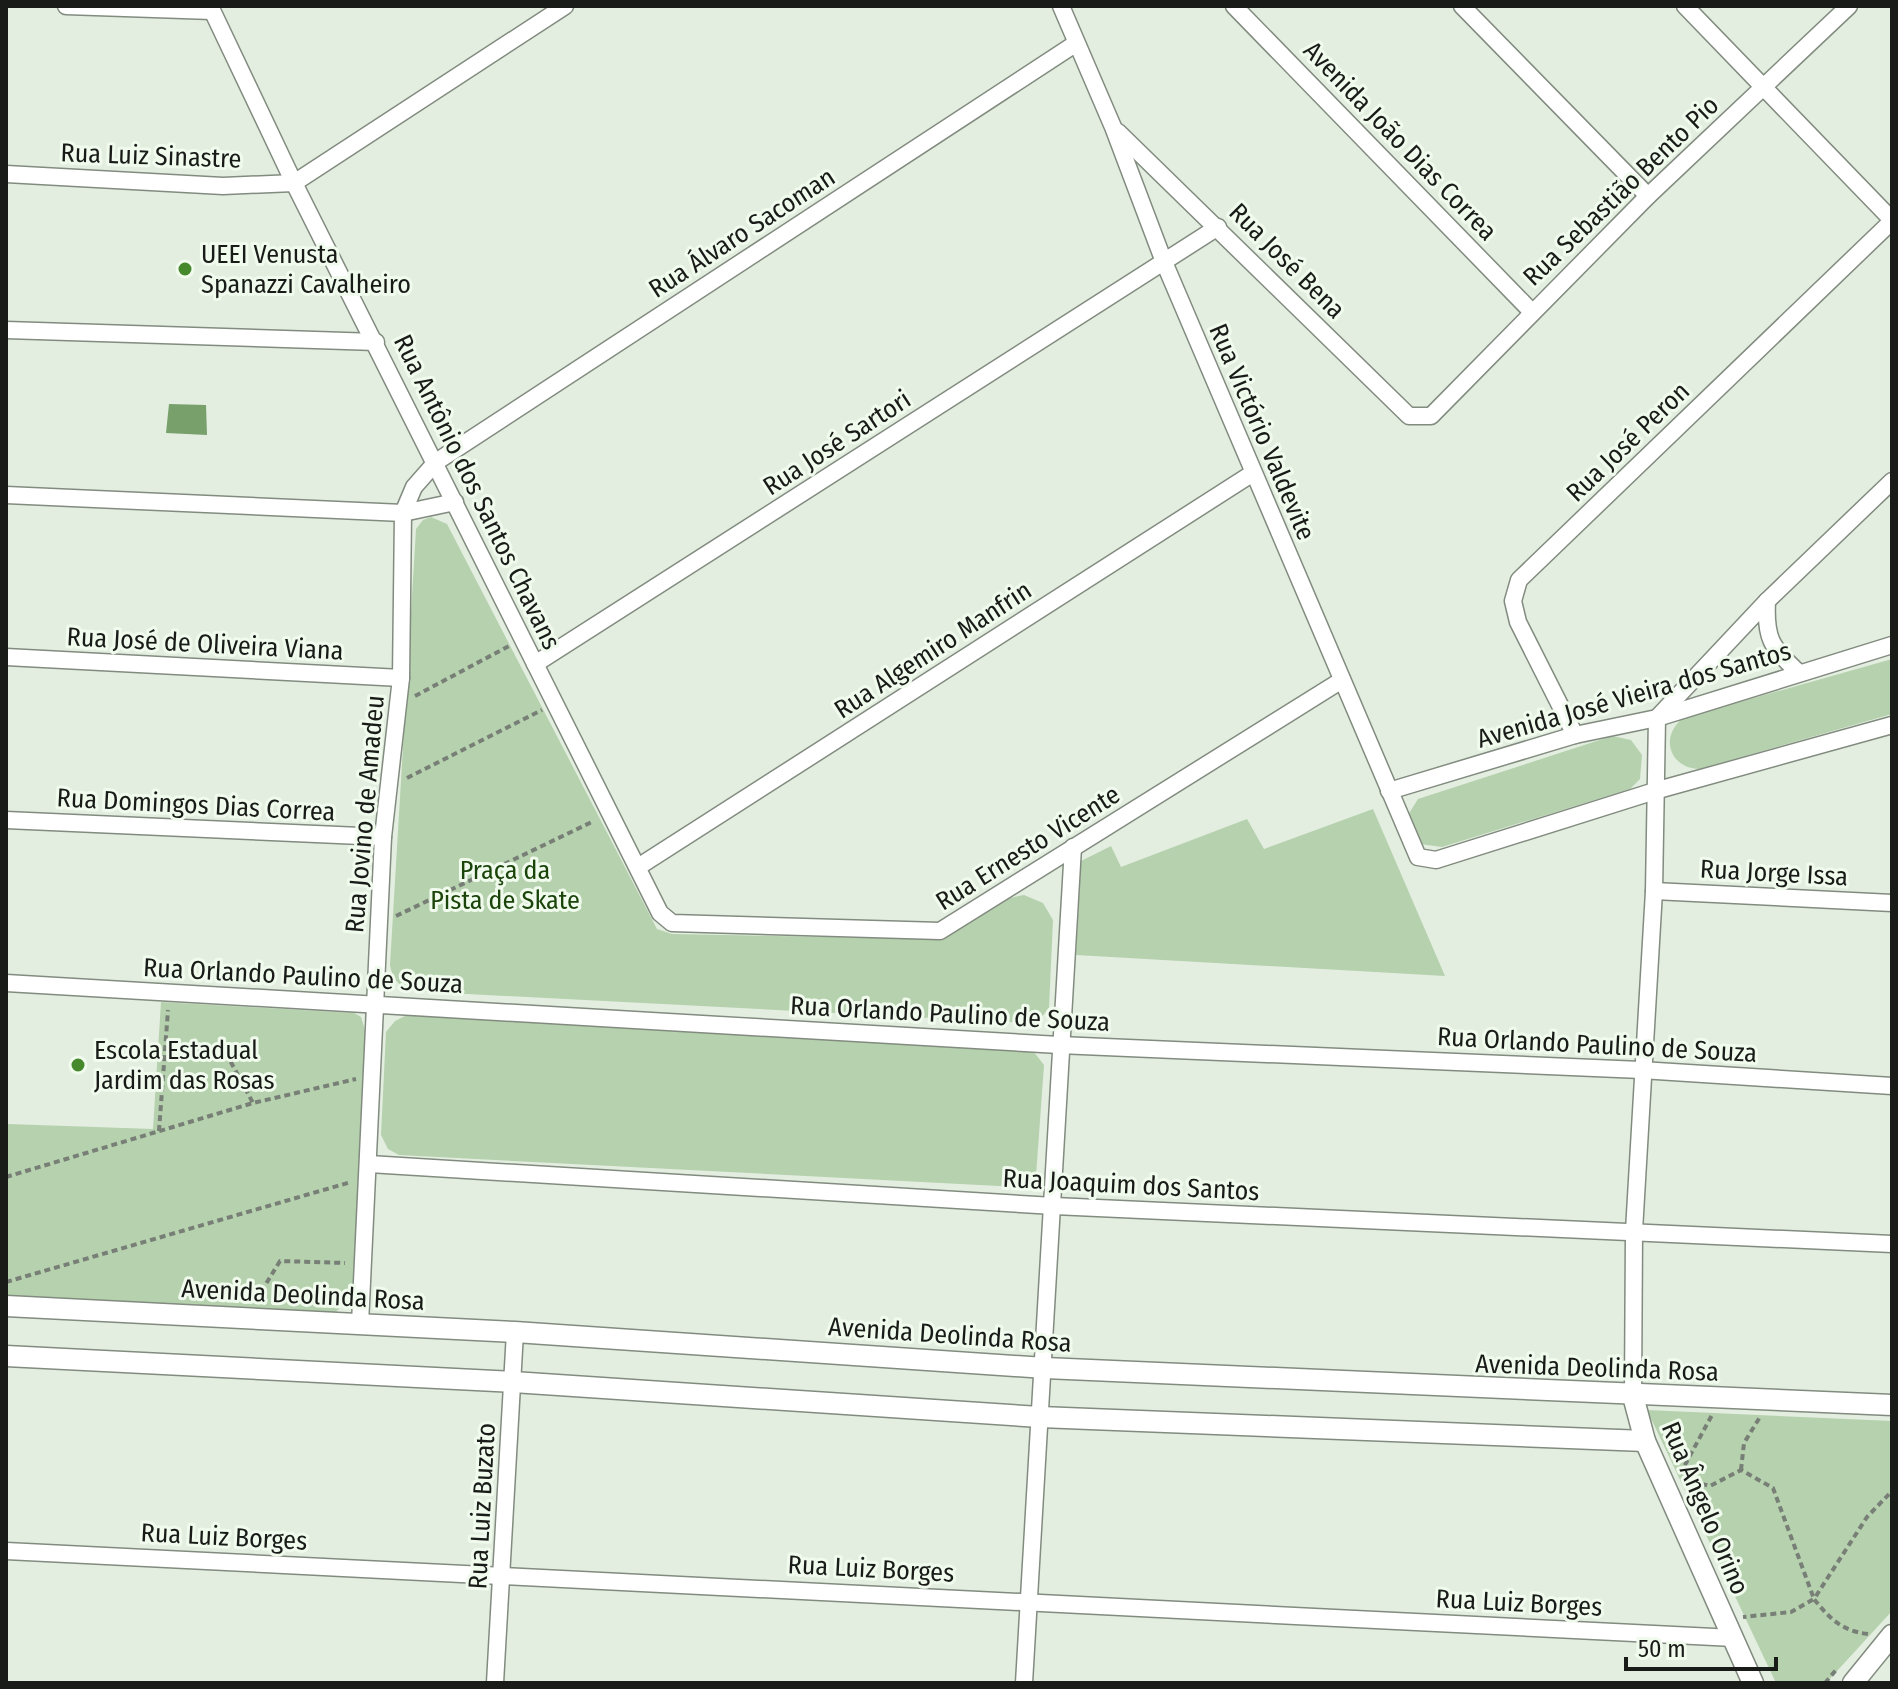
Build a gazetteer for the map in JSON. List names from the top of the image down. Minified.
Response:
{"streets":{"street":["Avenida João Dias Correa","Rua Luiz Sinastre","Rua Sebastião Bento Pio","Rua Álvaro Sacoman","Rua José Bena","Rua Victório Valdevite","Rua José Peron","Rua José Sartori","Rua Antônio dos Santos Chavans","Rua José de Oliveira Viana","Rua Algemiro Manfrin","Avenida José Vieira dos Santos","Rua Domingos Dias Correa","Rua Jovino de Amadeu","Rua Ernesto Vicente","Rua Jorge Issa","Rua Orlando Paulino de Souza","Rua Joaquim dos Santos","Avenida Deolinda Rosa","Rua Luiz Buzato","Rua Ângelo Orino","Rua Luiz Borges"]},"crossings":[["Avenida João Dias Correa","Rua Sebastião Bento Pio"],["Rua Luiz Sinastre","Rua Antônio dos Santos Chavans"],["Rua Sebastião Bento Pio","Rua José Bena"],["Rua Álvaro Sacoman","Rua Victório Valdevite"],["Rua Álvaro Sacoman","Rua Antônio dos Santos Chavans"],["Rua Álvaro Sacoman","Rua Jovino de Amadeu"],["Rua José Bena","Rua Victório Valdevite"],["Rua José Bena","Rua José Sartori"],["Rua Victório Valdevite","Rua José Sartori"],["Rua Victório Valdevite","Rua Algemiro Manfrin"],["Rua Victório Valdevite","Avenida José Vieira dos Santos"],["Rua Victório Valdevite","Rua Ernesto Vicente"],["Rua José Peron","Avenida José Vieira dos Santos"],["Rua José Sartori","Rua Antônio dos Santos Chavans"],["Rua Antônio dos Santos Chavans","Rua Algemiro Manfrin"],["Rua Antônio dos Santos Chavans","Rua Jovino de Amadeu"],["Rua Antônio dos Santos Chavans","Rua Ernesto Vicente"],["Rua José de Oliveira Viana","Rua Jovino de Amadeu"],["Rua Domingos Dias Correa","Rua Jovino de Amadeu"],["Rua Jovino de Amadeu","Rua Orlando Paulino de Souza"],["Rua Jovino de Amadeu","Rua Joaquim dos Santos"],["Rua Jovino de Amadeu","Avenida Deolinda Rosa"],["Avenida Deolinda Rosa","Rua Luiz Buzato"],["Avenida Deolinda Rosa","Rua Ângelo Orino"],["Rua Luiz Buzato","Rua Luiz Borges"],["Rua Ângelo Orino","Rua Luiz Borges"]],"parks":["Praça da Pista de Skate"],"places":["UEEI Venusta Spanazzi Cavalheiro","Escola Estadual Jardim das Rosas"],"scale_bar":"50 m"}
